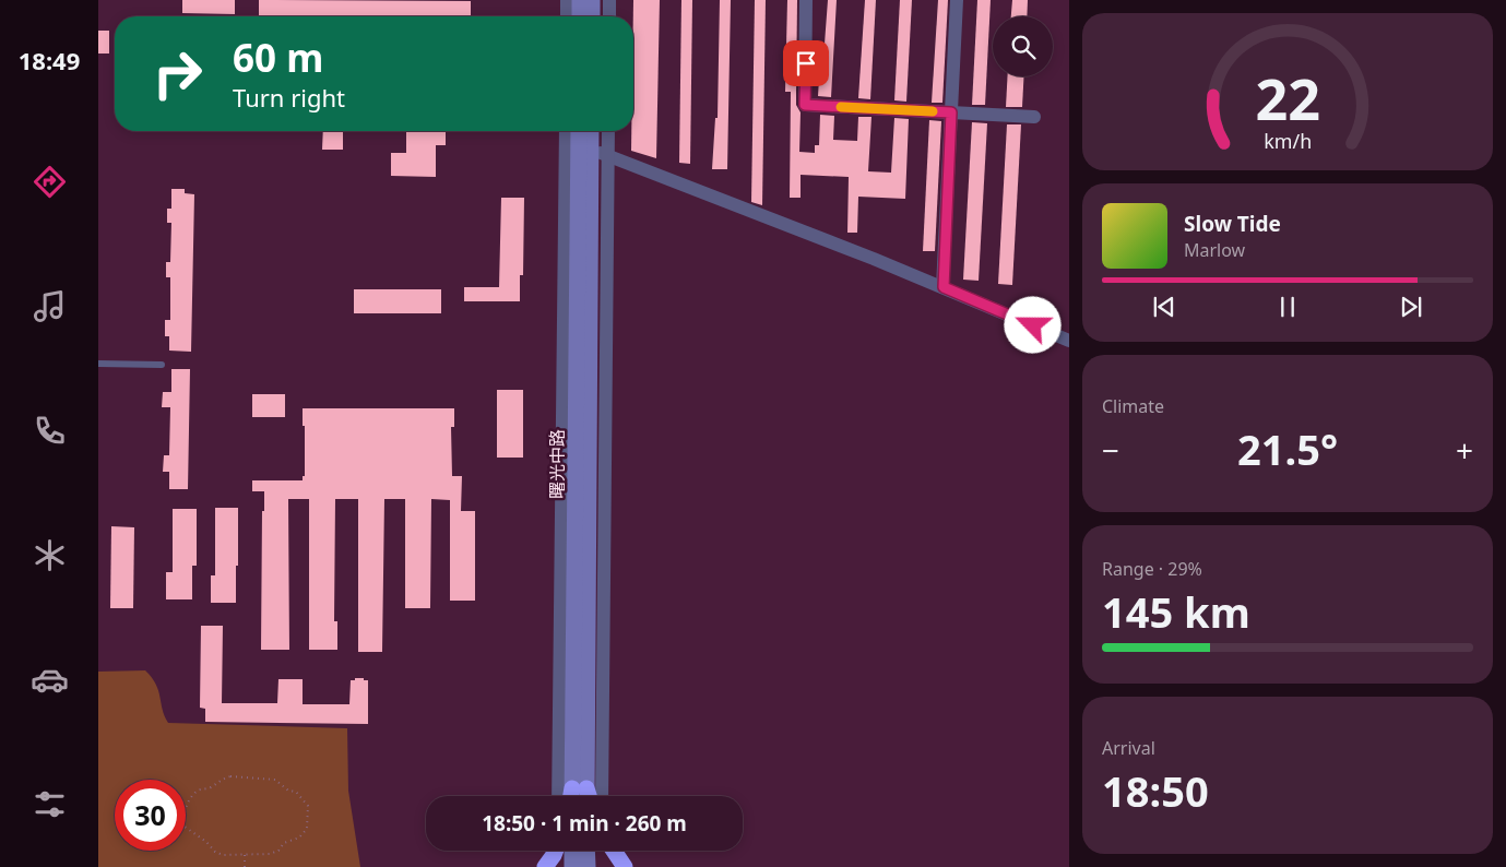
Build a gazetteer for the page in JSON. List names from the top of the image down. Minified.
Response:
{"streets":{"main road":["曙光中路"]},"page":{"tabs":"18:49","turn":["60 m","Turn right"],"song":["Slow Tide","Marlow"],"tile":["Climate",["Range · 29%","145 km"],["Arrival","18:50"]],"heat":["−","21.5°","+"],"limit":"30","trip":"18:50 · 1 min · 260 m","gauge":["22","km/h"]}}
